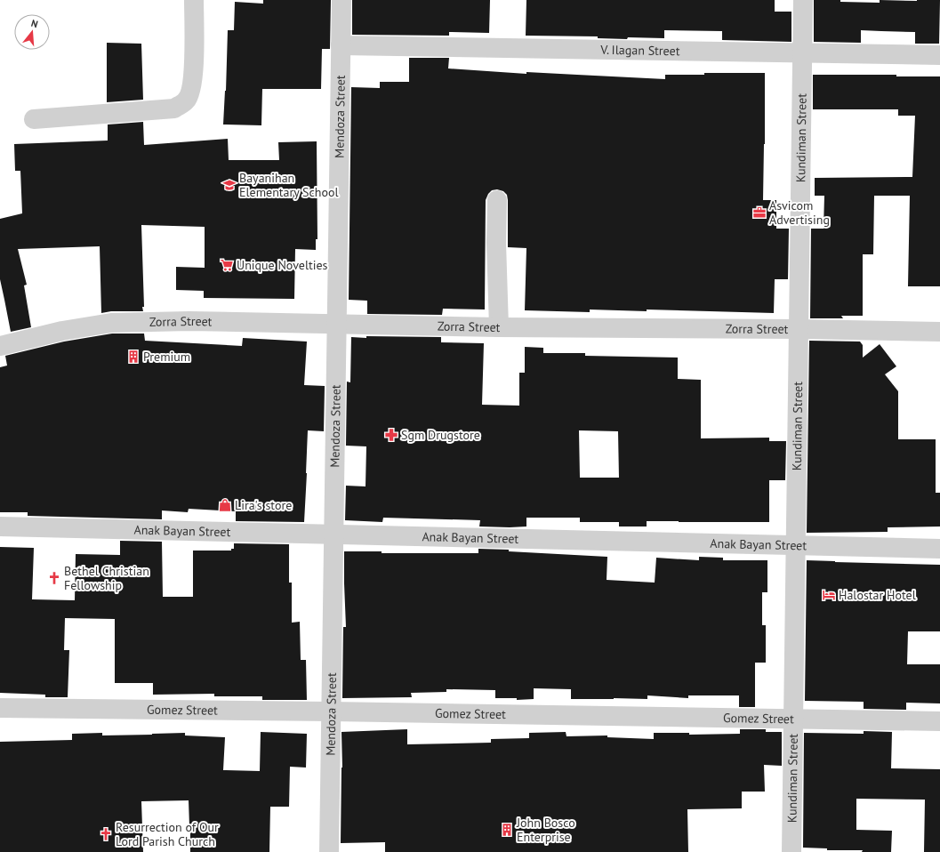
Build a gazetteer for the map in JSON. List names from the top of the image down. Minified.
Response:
{"streets":{"street":["V. Ilagan Street","Mendoza Street","Kundiman Street","Zorra Street","Anak Bayan Street","Gomez Street"]},"crossings":[["V. Ilagan Street","Mendoza Street"],["V. Ilagan Street","Kundiman Street"],["Mendoza Street","Zorra Street"],["Mendoza Street","Anak Bayan Street"],["Mendoza Street","Gomez Street"],["Kundiman Street","Zorra Street"],["Kundiman Street","Anak Bayan Street"],["Kundiman Street","Gomez Street"]],"places":{"school or university":["Bayanihan Elementary School"],"office":["Asvicom Advertising"],"supermarket":["Unique Novelties"],"building":["Premium","John Bosco Enterprise"],"pharmacy":["Sgm Drugstore"],"shop":["Lira's store"],"church":["Bethel Christian Fellowship","Resurrection of Our Lord Parish Church"],"hotel":["Halostar Hotel"]},"north":"top"}
